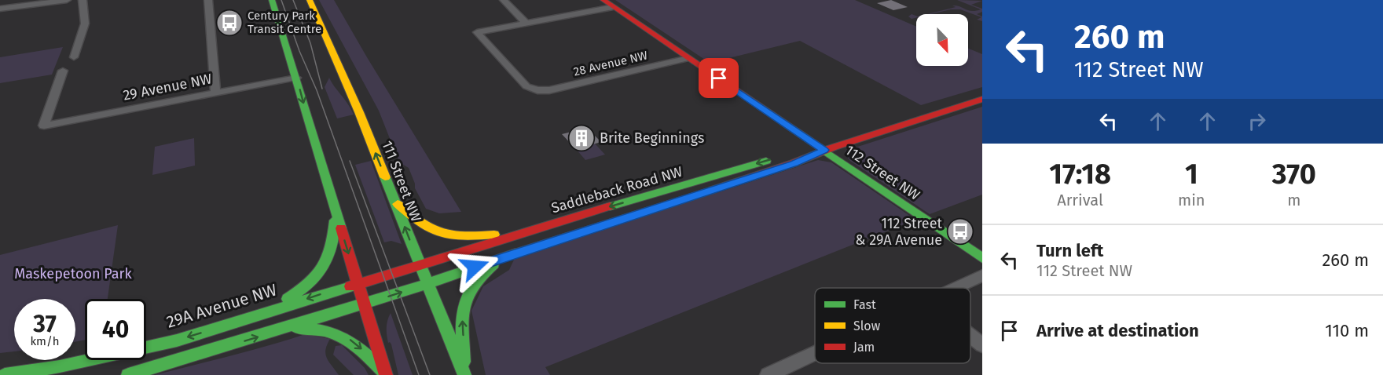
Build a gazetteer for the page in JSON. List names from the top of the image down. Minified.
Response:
{"streets":{"street":["28 Avenue NW","29 Avenue NW","112 Street NW","111 Street NW","Saddleback Road NW","29A Avenue NW"]},"crossings":[["28 Avenue NW","112 Street NW"],["112 Street NW","Saddleback Road NW"],["111 Street NW","Saddleback Road NW"],["111 Street NW","29A Avenue NW"],["Saddleback Road NW","29A Avenue NW"]],"parks":["Maskepetoon Park"],"places":{"bus stop":["Century Park Transit Centre","112 Street & 29A Avenue"],"building":["Brite Beginnings"]},"legend":["Fast","Slow","Jam"],"north":"bottom right","page":{"turn":["260 m","112 Street NW"],"eta":["17:18","Arrival","1","min","370","m"],"list":[{"name":"Turn left","note":"112 Street NW","value":"260 m"},{"name":"Arrive at destination","value":"110 m"}],"speed":"37 km/h","limit":"40"}}
